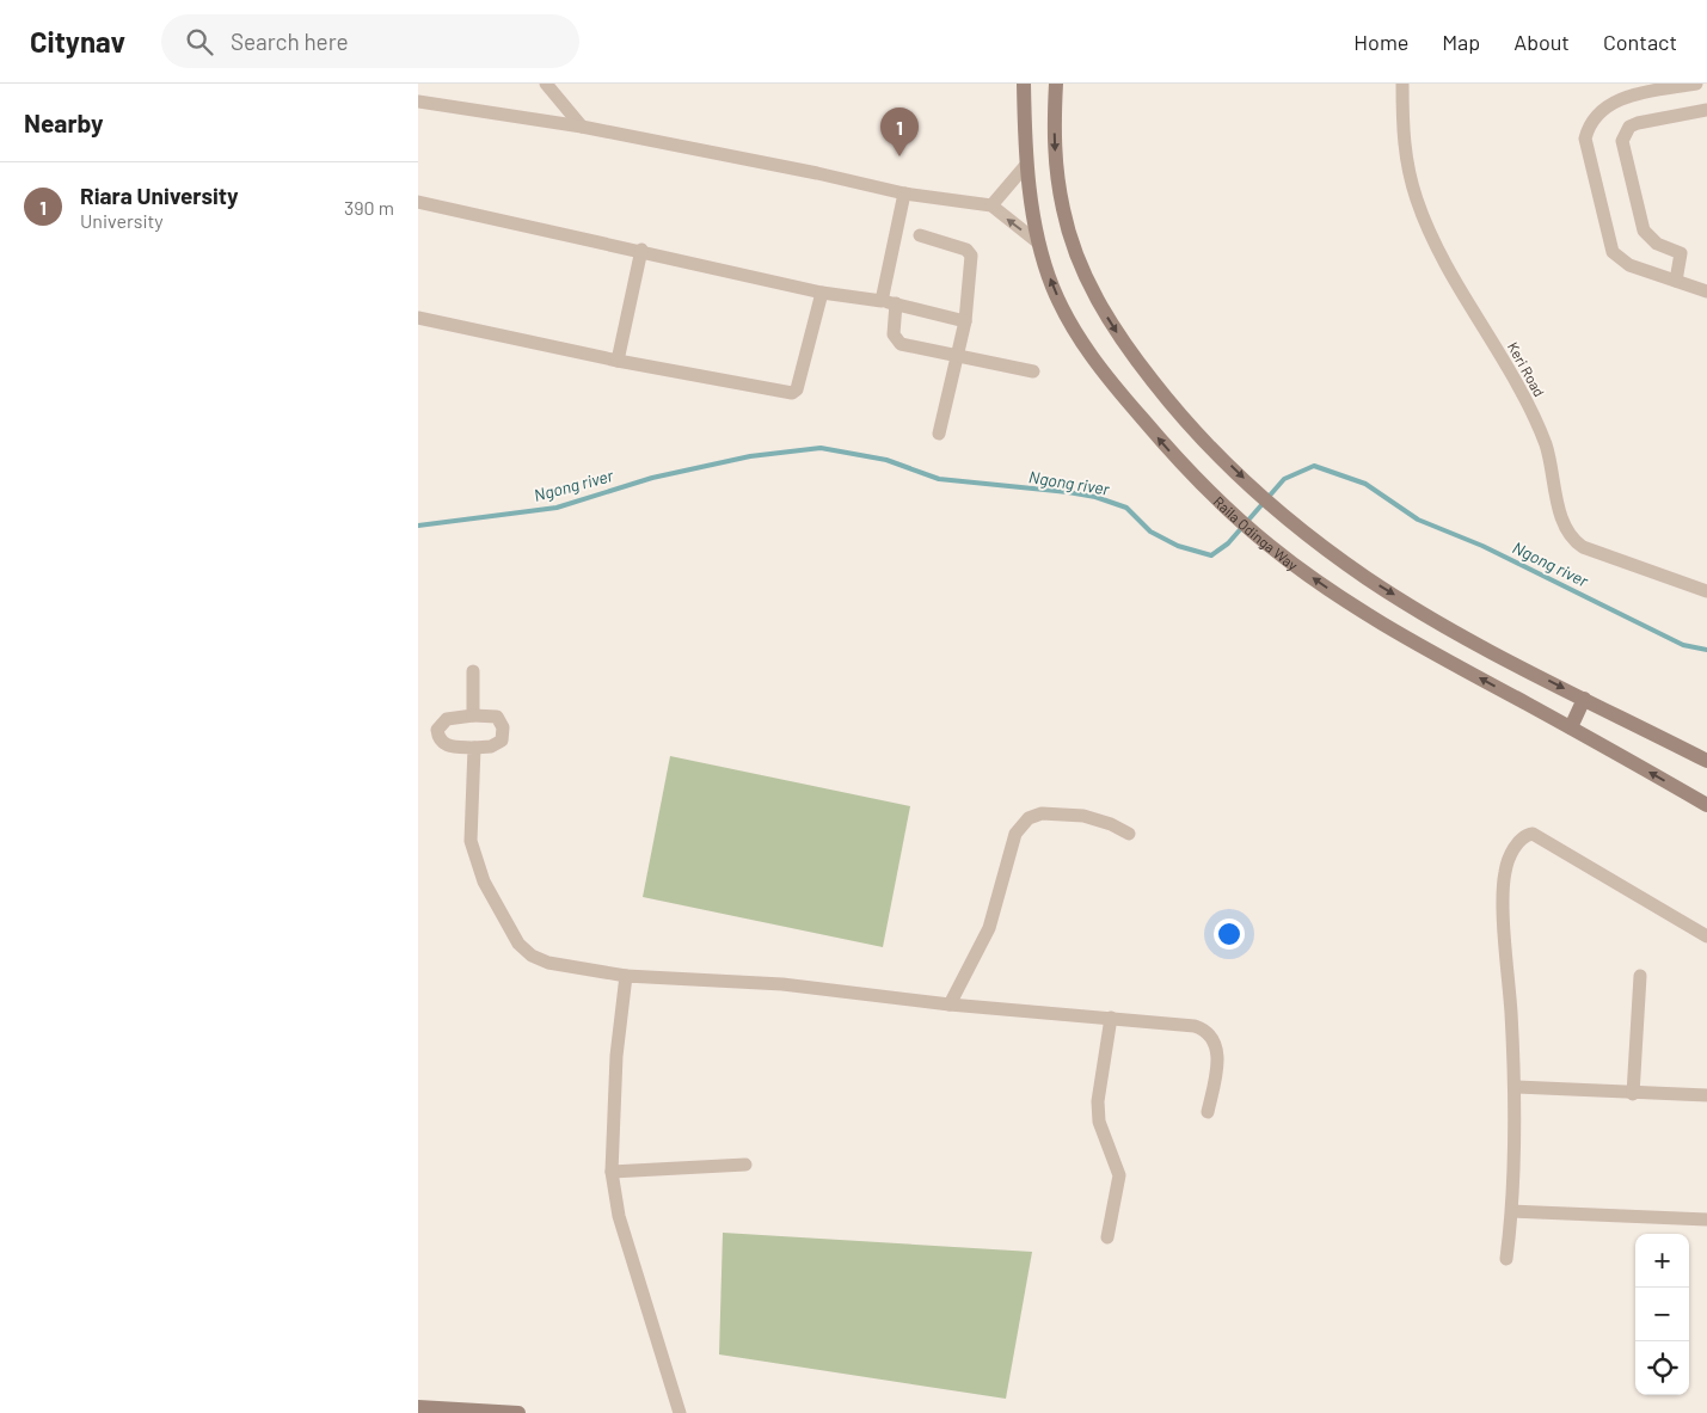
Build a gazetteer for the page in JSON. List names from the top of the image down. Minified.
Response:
{"streets":{"main road":["Raila Odinga Way"],"street":["Keri Road"]},"water":["Ngong river"],"page":{"header":"Citynav","search":"Search here","nav":["Home","Map","About","Contact"],"heading":"Nearby","pins":"1","list":[{"mark":"1","name":"Riara University","note":"University","value":"390 m"}],"map_buttons":["+","−"]}}
